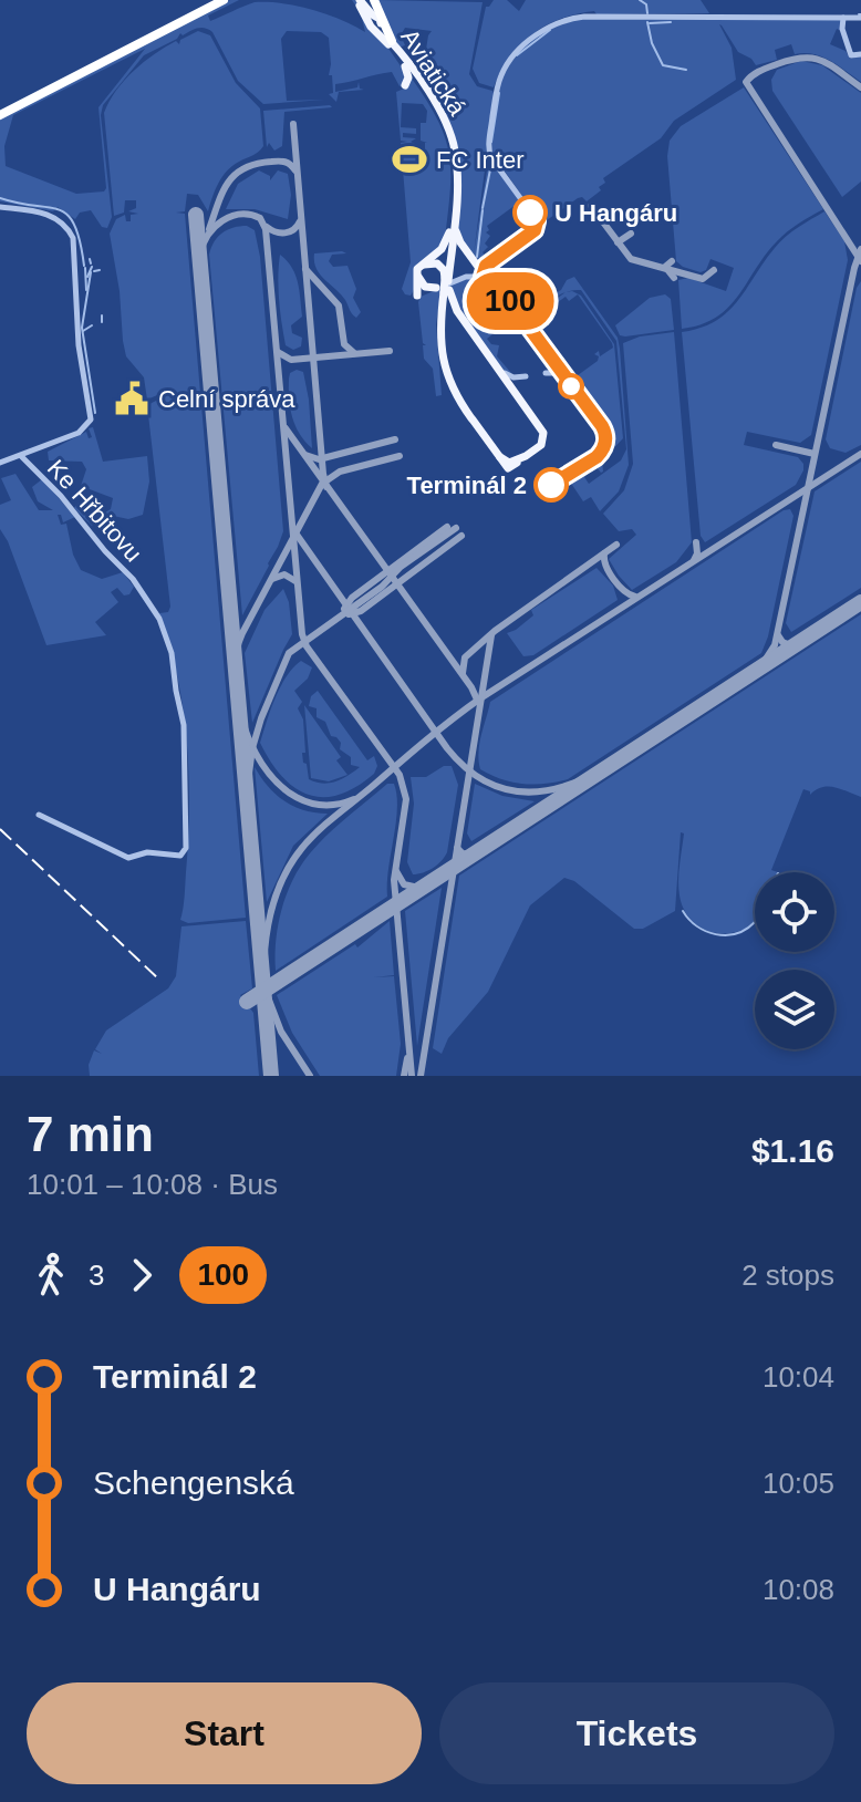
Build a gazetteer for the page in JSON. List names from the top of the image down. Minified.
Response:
{"streets":{"main road":["Aviatická"],"street":["Ke Hřbitovu"]},"places":{"sports":["FC Inter"],"other":["U Hangáru","Terminál 2"],"public building":["Celní správa"]},"lines":["bus line 100"],"page":{"on_map":"100","heading":["7 min","10:01 – 10:08 · Bus","$1.16"],"legs":["3","100","2 stops"],"list":[{"name":"Terminál 2","value":"10:04"},{"name":"Schengenská","value":"10:05"},{"name":"U Hangáru","value":"10:08"}],"buttons":["Start","Tickets"]}}
